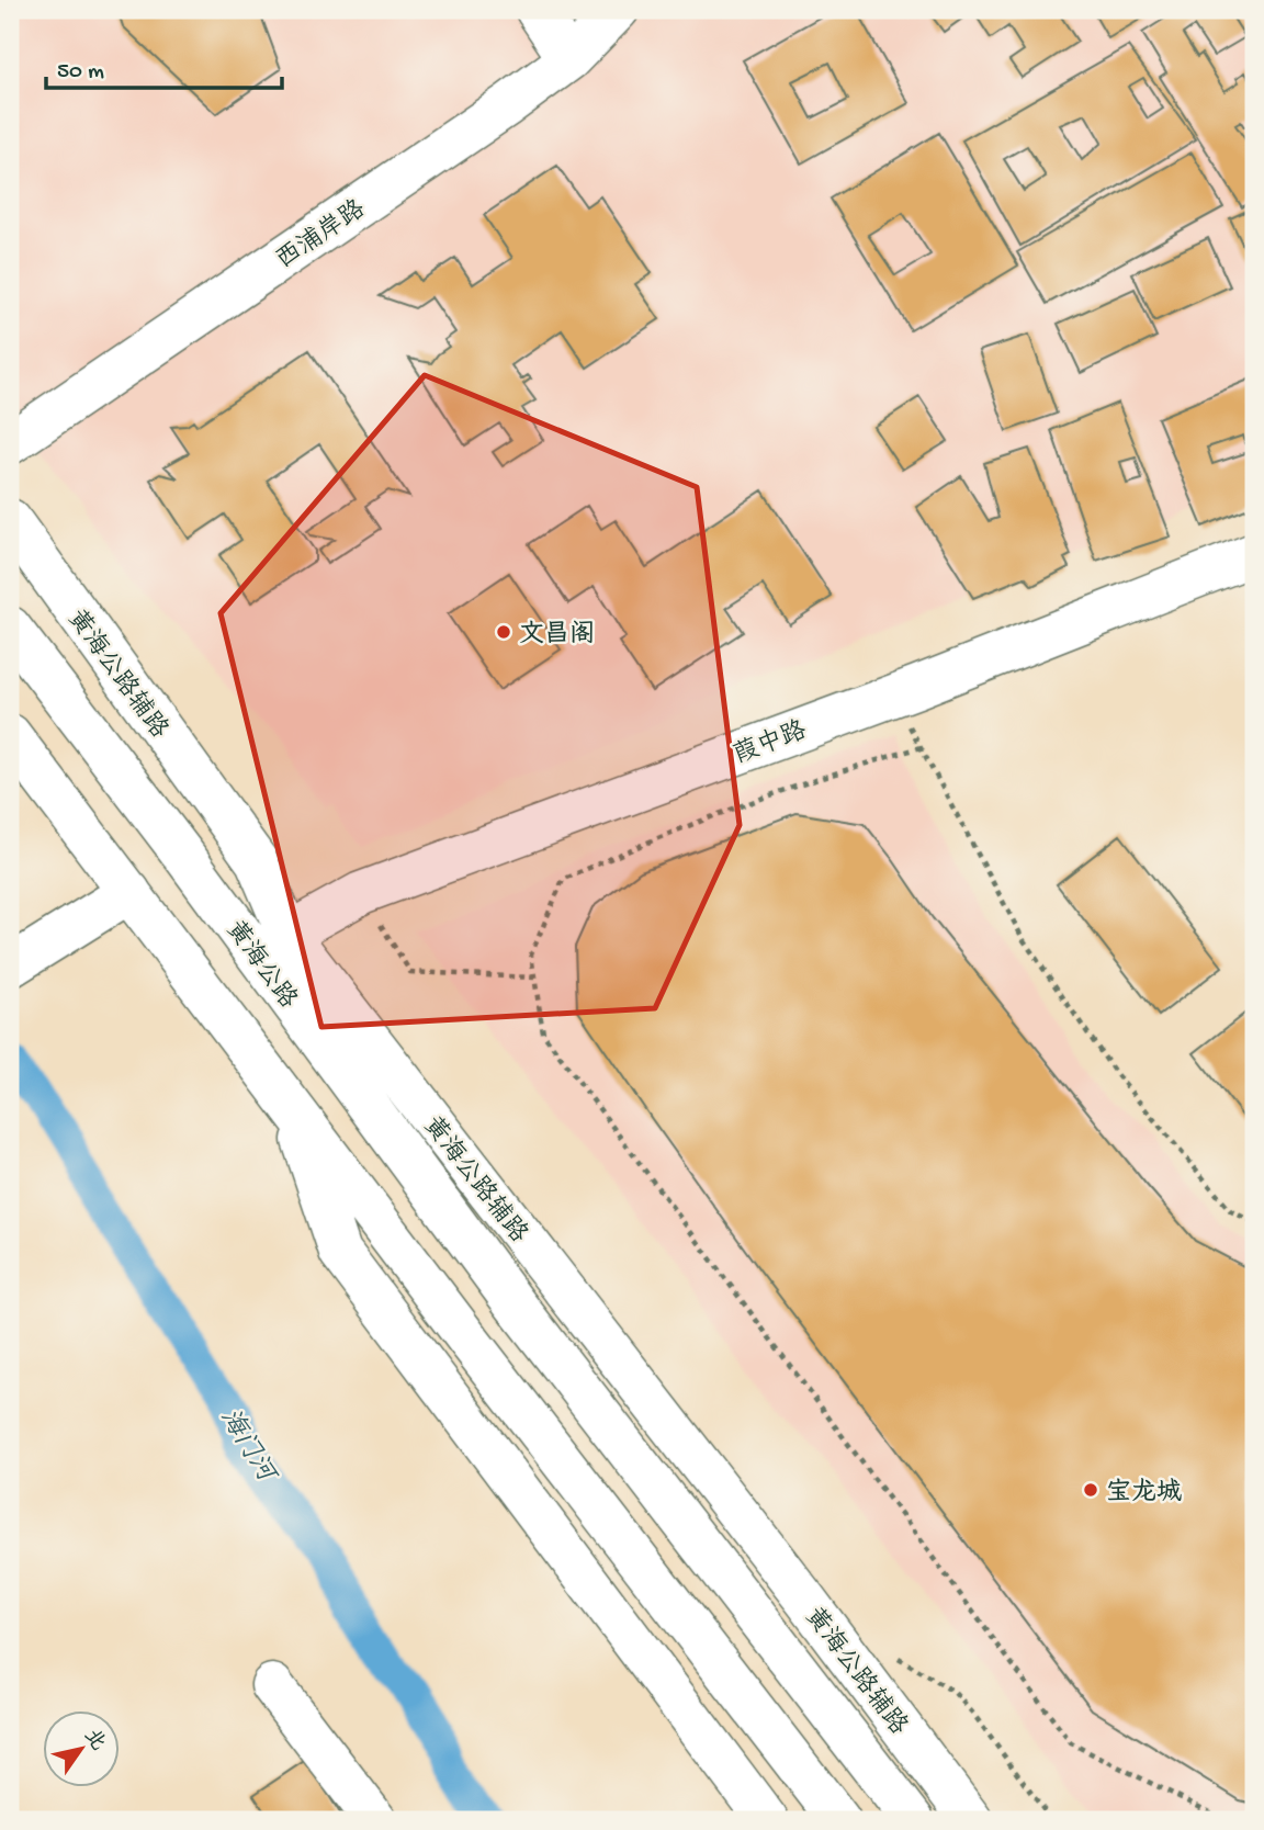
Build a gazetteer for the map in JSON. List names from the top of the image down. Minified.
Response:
{"streets":{"main road":["西浦岸路","黄海公路辅路","葭中路","黄海公路"]},"crossings":[["黄海公路辅路","葭中路"]],"water":["海门河"],"places":["文昌阁","宝龙城"],"scale_bar":"50 m","north":"top right"}
